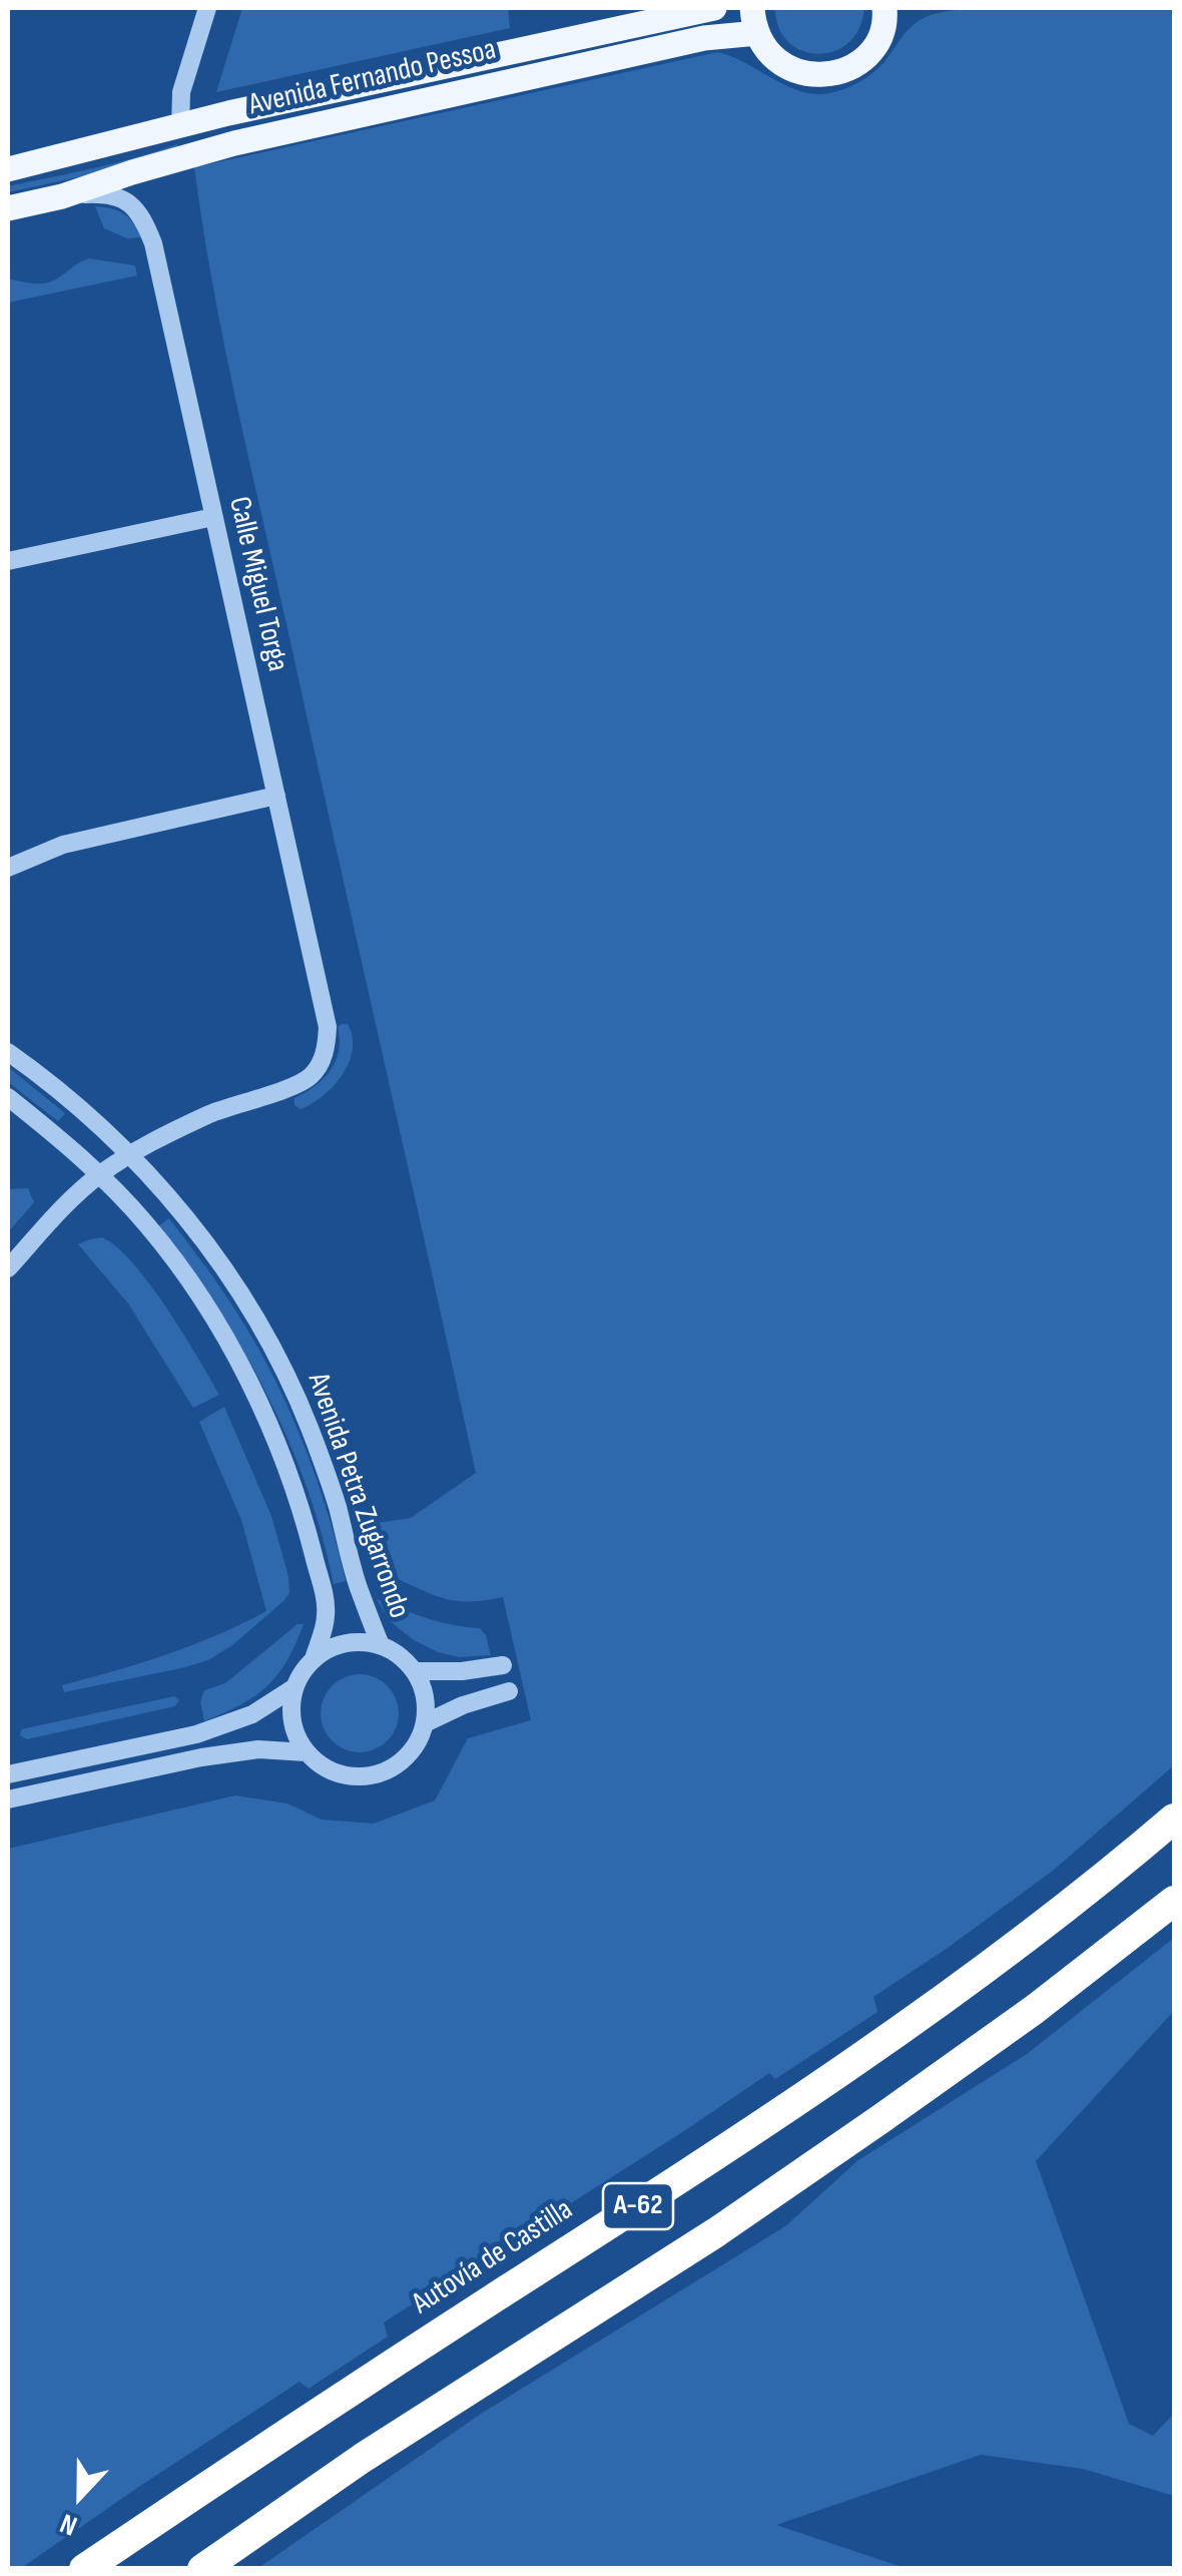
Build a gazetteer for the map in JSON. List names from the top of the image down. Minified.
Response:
{"streets":{"highway":["A-62","Autovía de Castilla"],"main road":["Avenida Fernando Pessoa"],"street":["Calle Miguel Torga","Avenida Petra Zugarrondo"]},"crossings":[["Avenida Fernando Pessoa","Calle Miguel Torga"],["Calle Miguel Torga","Avenida Petra Zugarrondo"]],"north":"bottom"}
